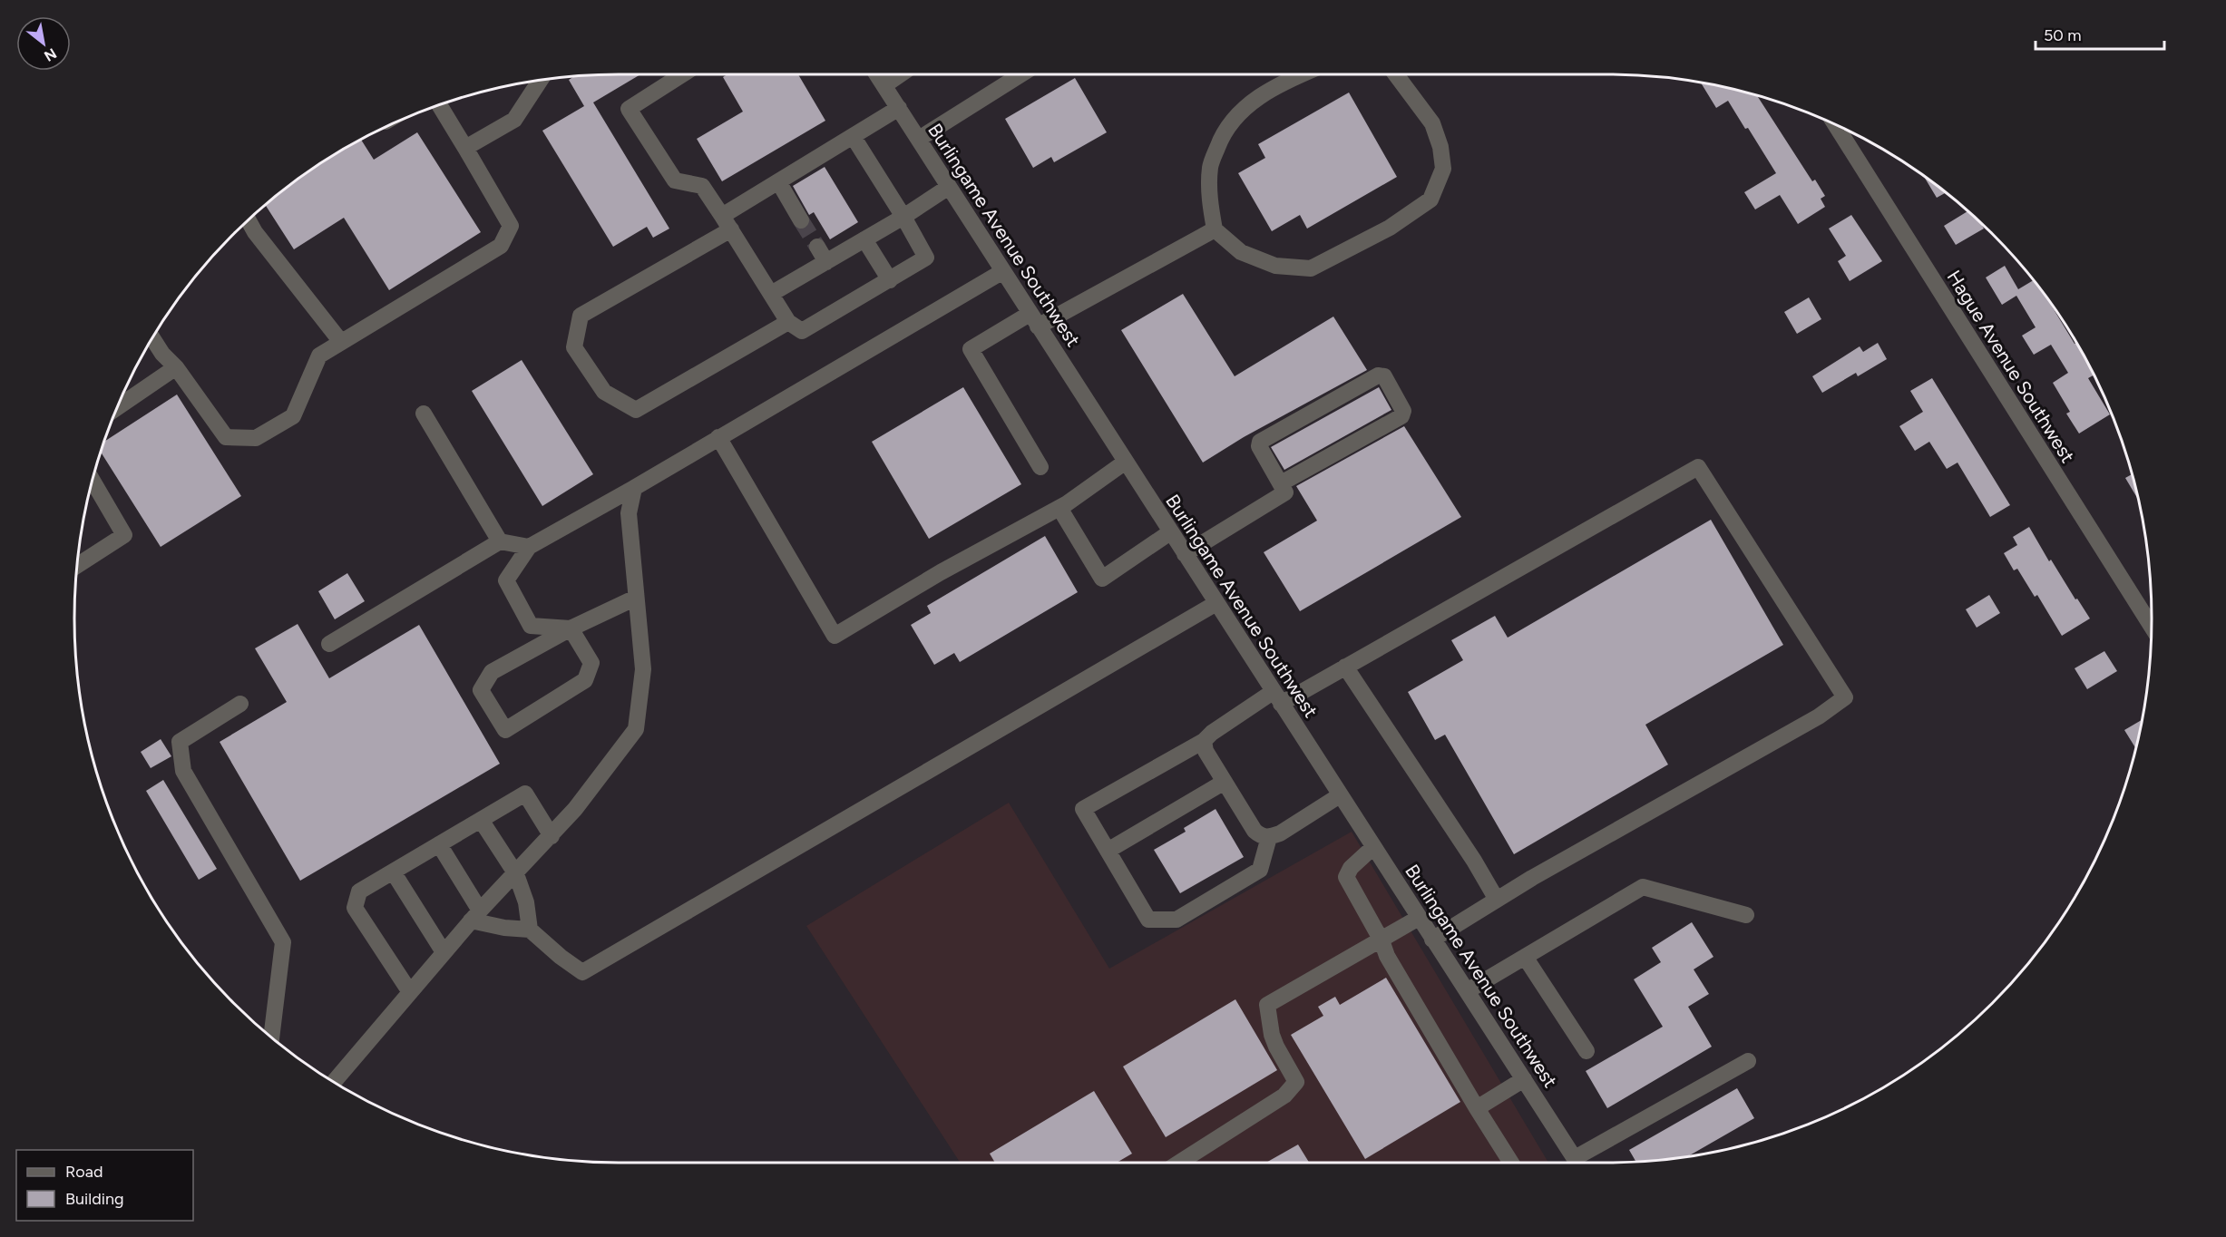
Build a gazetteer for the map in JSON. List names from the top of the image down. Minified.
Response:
{"streets":{"street":["Burlingame Avenue Southwest","Hague Avenue Southwest"]},"legend":["Road","Building"],"scale_bar":"50 m","north":"bottom right"}
